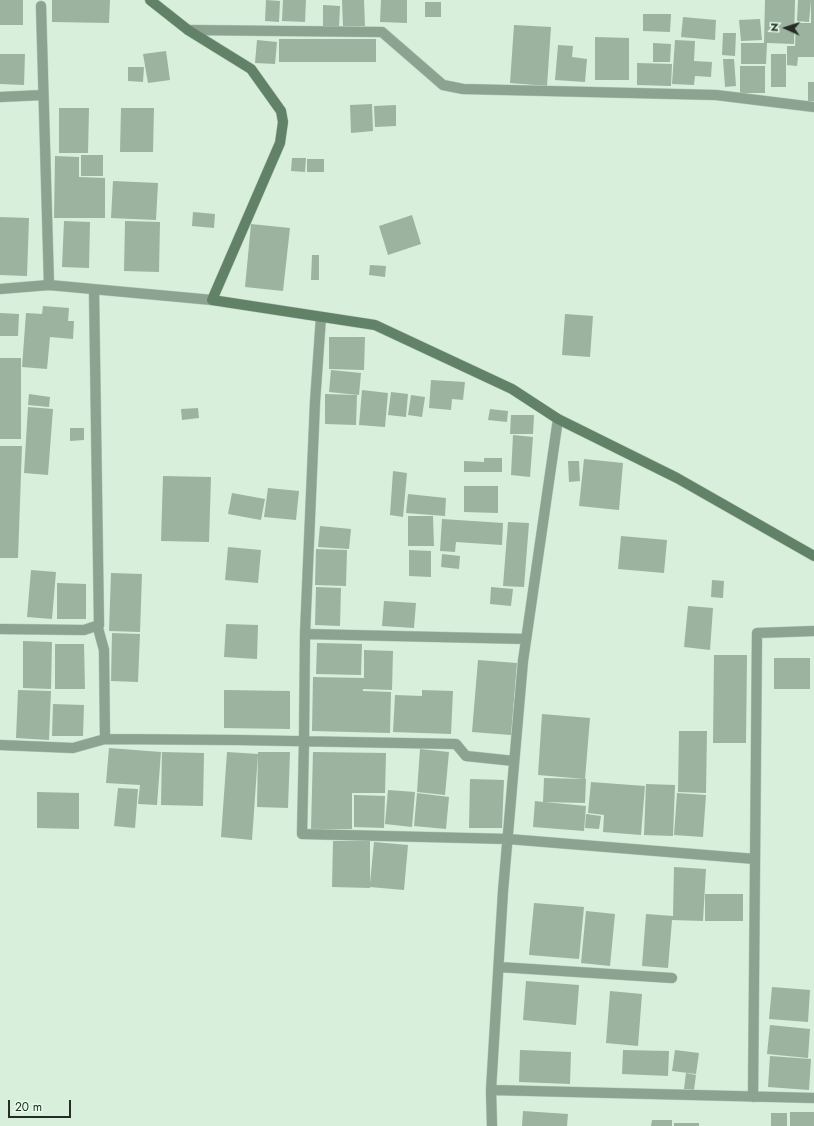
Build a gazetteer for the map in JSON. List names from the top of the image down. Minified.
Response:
{"scale_bar":"20 m","north":"left"}
